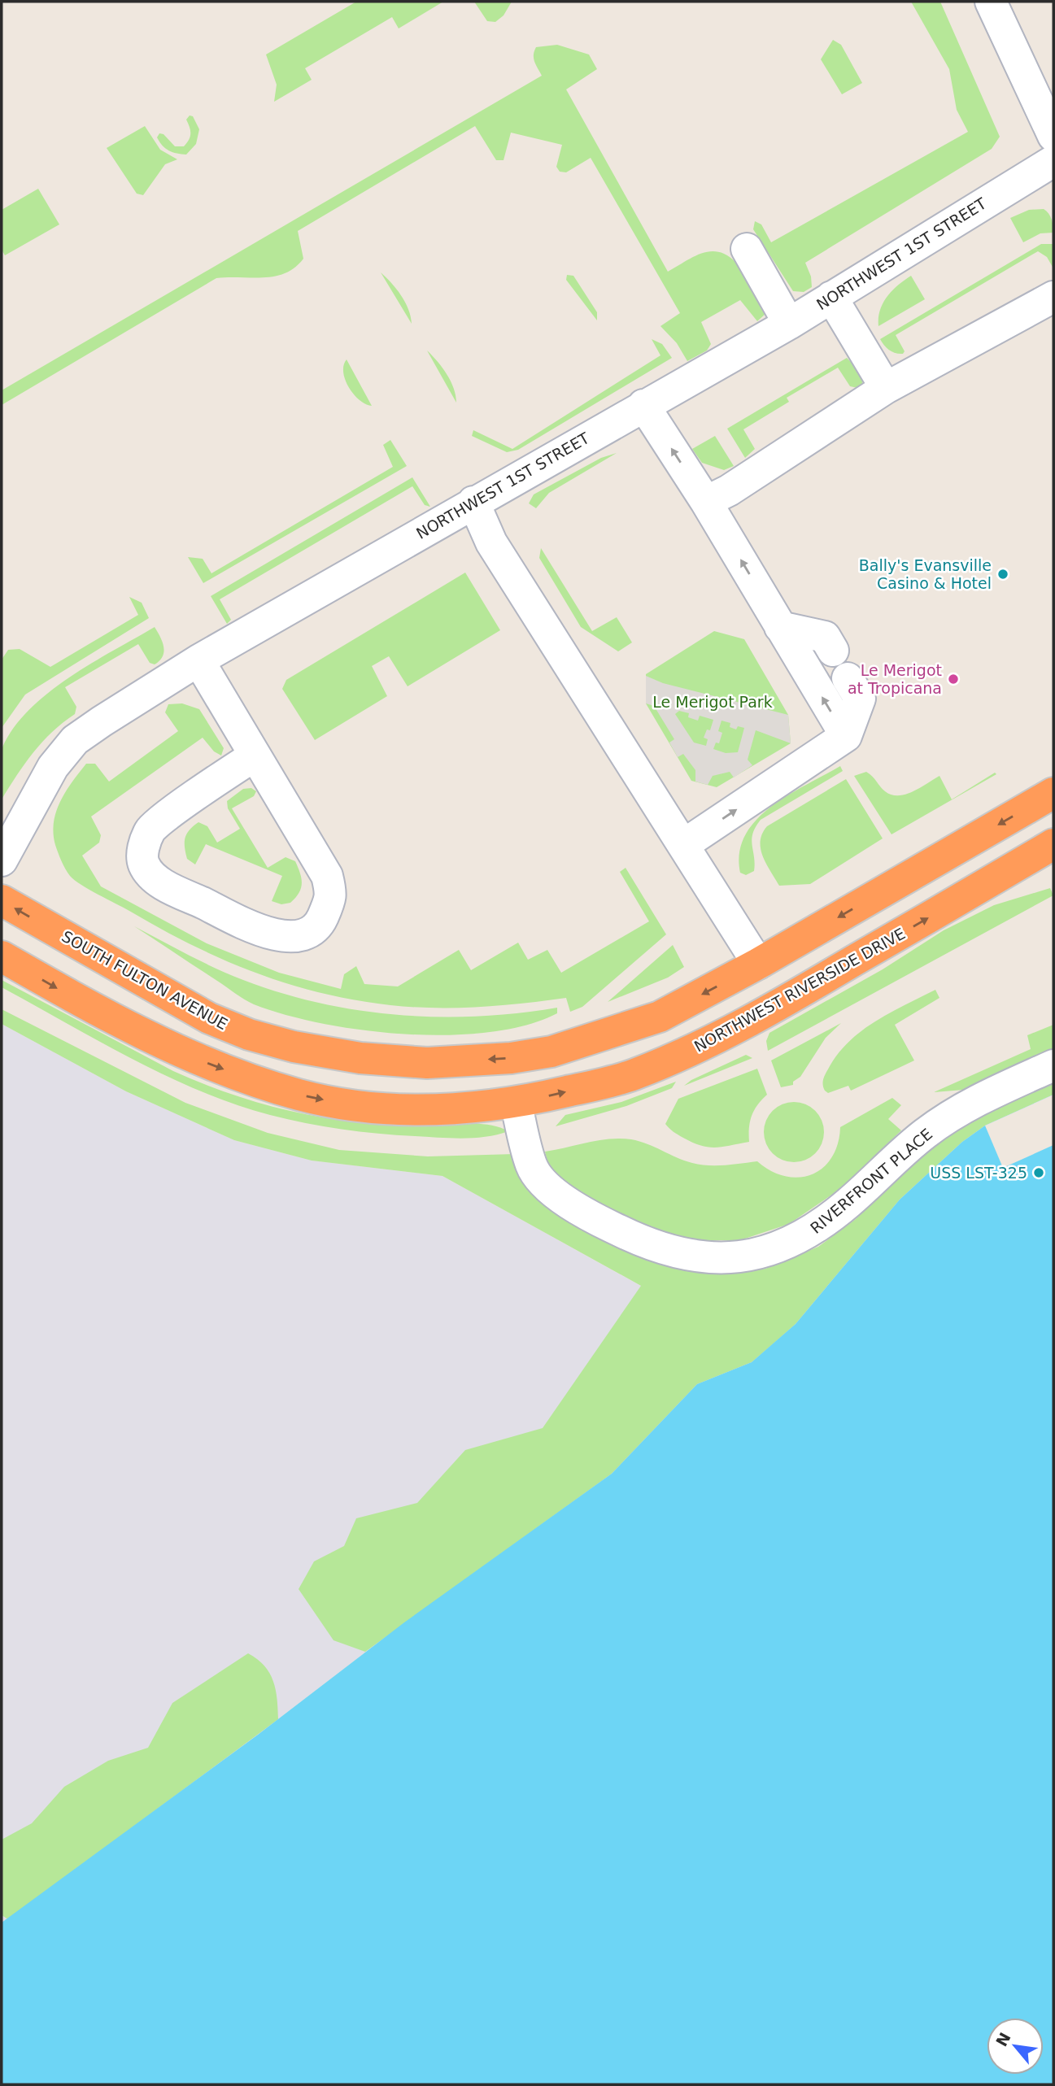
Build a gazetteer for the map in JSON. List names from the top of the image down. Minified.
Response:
{"streets":{"highway":["SOUTH FULTON AVENUE","NORTHWEST RIVERSIDE DRIVE"],"street":["NORTHWEST 1ST STREET","RIVERFRONT PLACE"]},"crossings":[["NORTHWEST RIVERSIDE DRIVE","RIVERFRONT PLACE"]],"one_way":["SOUTH FULTON AVENUE","NORTHWEST RIVERSIDE DRIVE"],"parks":["Le Merigot Park"],"places":["Bally's Evansville Casino & Hotel","Le Merigot at Tropicana","USS LST-325"],"north":"top left"}
